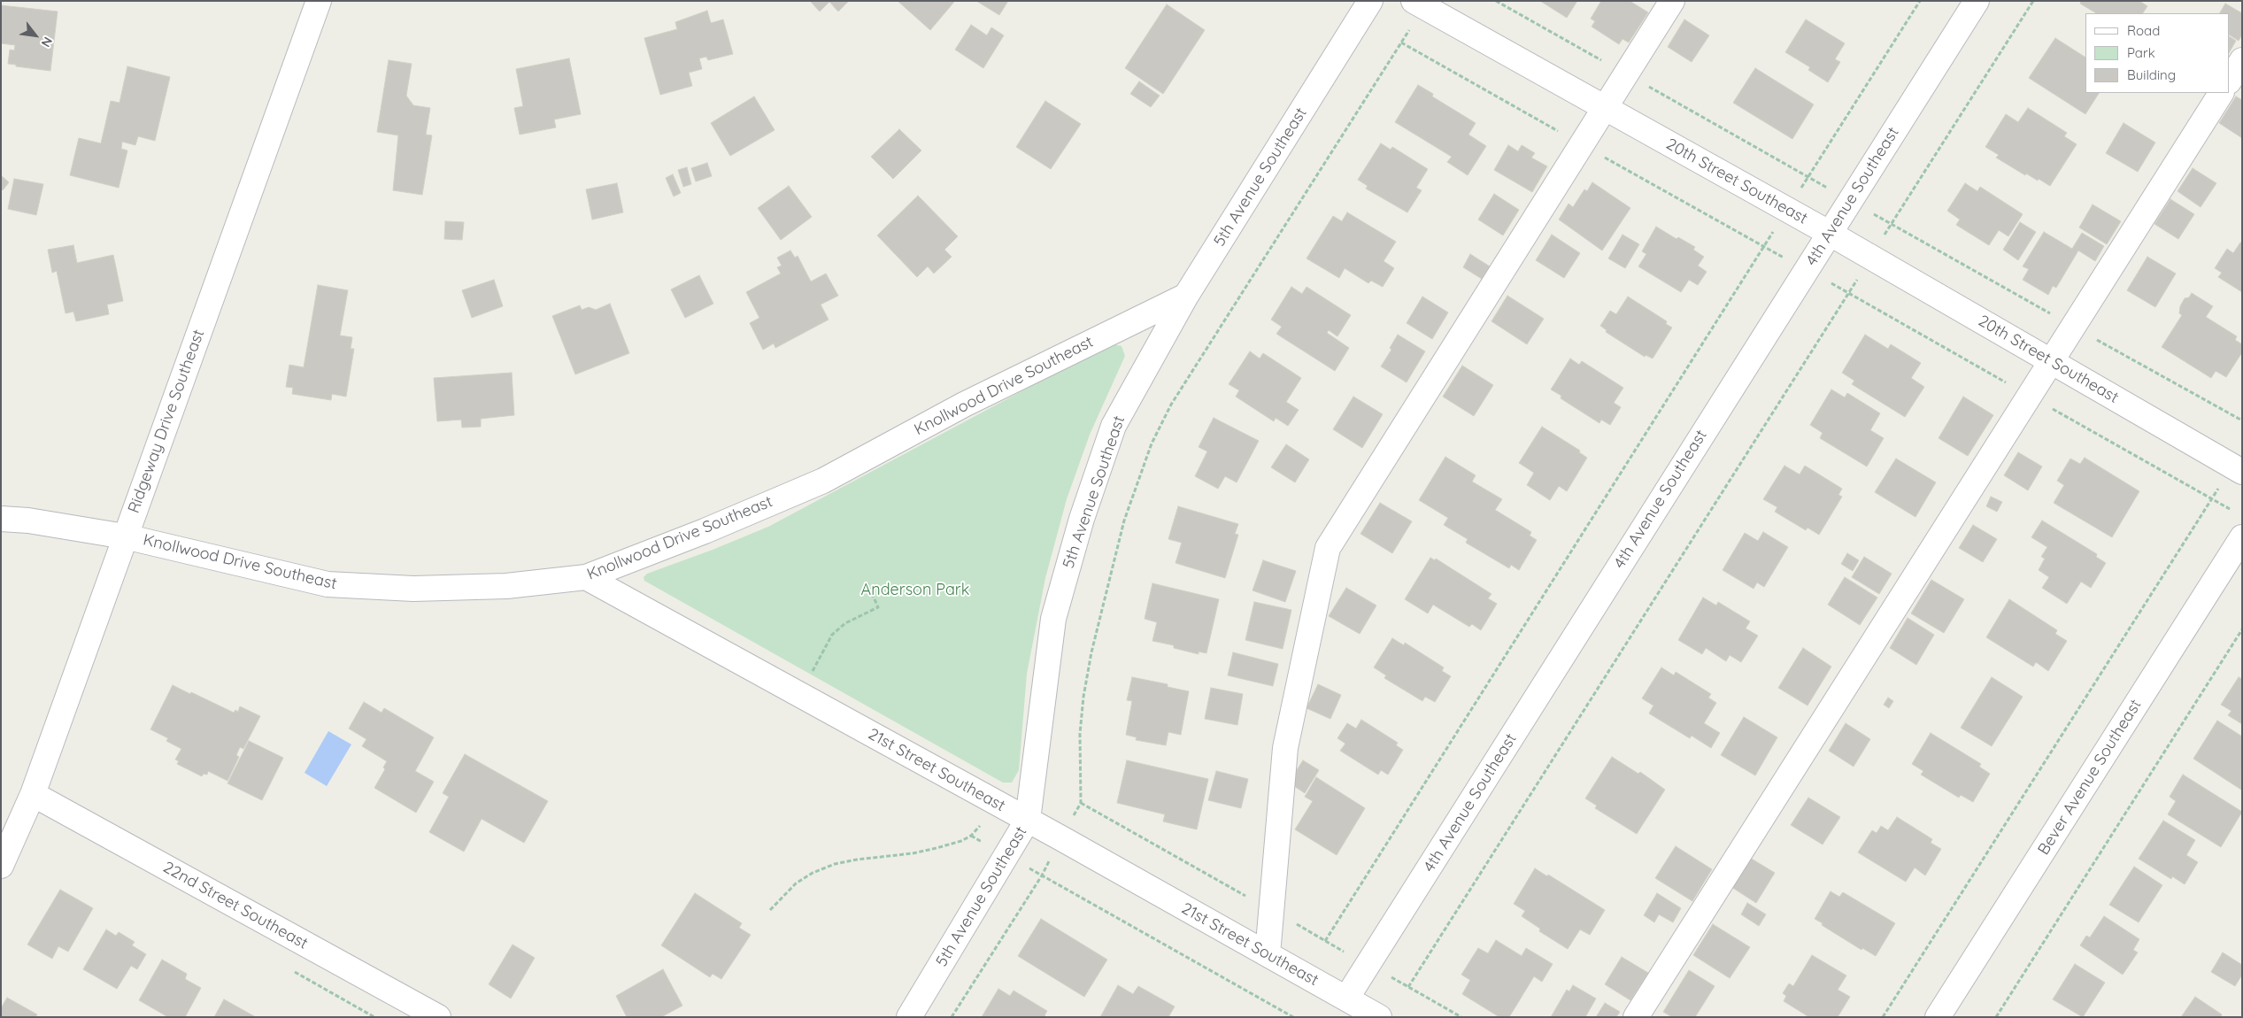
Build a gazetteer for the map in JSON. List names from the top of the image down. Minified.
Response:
{"streets":{"street":["5th Avenue Southeast","20th Street Southeast","4th Avenue Southeast","Knollwood Drive Southeast","Ridgeway Drive Southeast","21st Street Southeast","Bever Avenue Southeast","22nd Street Southeast"]},"crossings":[["5th Avenue Southeast","Knollwood Drive Southeast"],["5th Avenue Southeast","21st Street Southeast"],["20th Street Southeast","4th Avenue Southeast"],["4th Avenue Southeast","21st Street Southeast"],["Knollwood Drive Southeast","Ridgeway Drive Southeast"],["Knollwood Drive Southeast","21st Street Southeast"],["Ridgeway Drive Southeast","22nd Street Southeast"]],"parks":["Anderson Park"],"legend":["Road","Park","Building"],"north":"bottom right"}
